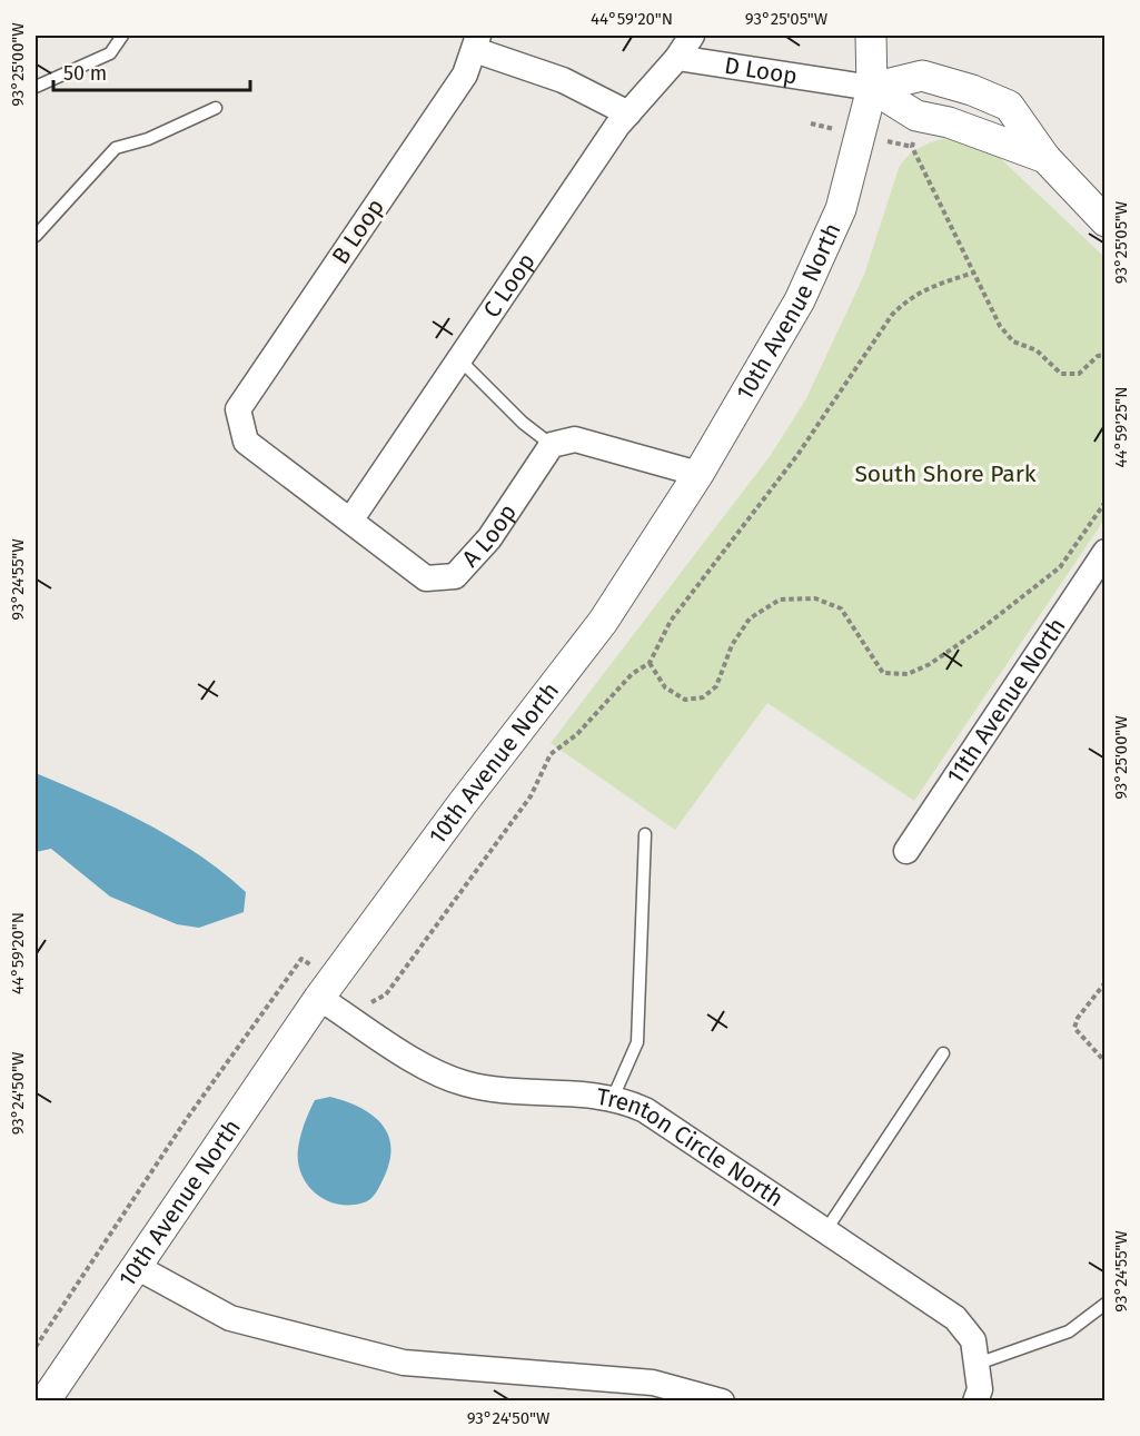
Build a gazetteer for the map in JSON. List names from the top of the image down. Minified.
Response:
{"streets":{"street":["D Loop","B Loop","C Loop","10th Avenue North","A Loop","11th Avenue North","Trenton Circle North"]},"crossings":[["D Loop","C Loop"],["D Loop","10th Avenue North"],["B Loop","A Loop"],["C Loop","A Loop"],["10th Avenue North","Trenton Circle North"]],"parks":["South Shore Park"],"scale_bar":"50 m","coordinates":["44°59'20\"N","93°25'05\"W","93°25'00\"W","44°59'25\"N","93°24'55\"W","93°24'50\"W"]}
